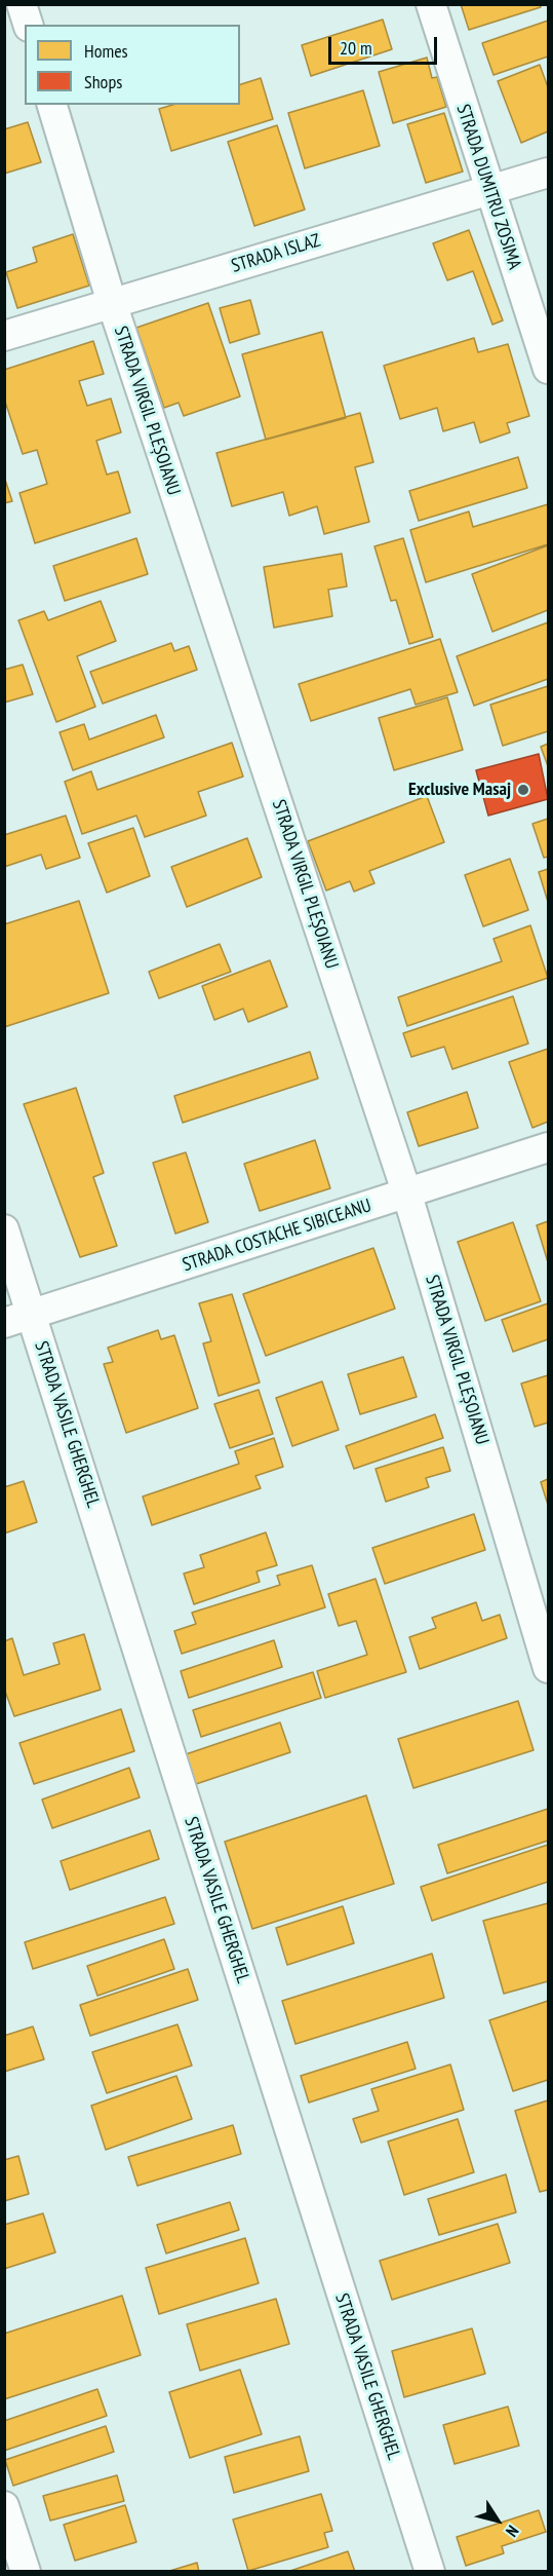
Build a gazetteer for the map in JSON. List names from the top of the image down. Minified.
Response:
{"streets":{"street":["STRADA DUMITRU ZOSIMA","STRADA ISLAZ","STRADA VIRGIL PLEȘOIANU","STRADA COSTACHE SIBICEANU","STRADA VASILE GHERGHEL"]},"crossings":[["STRADA DUMITRU ZOSIMA","STRADA ISLAZ"],["STRADA ISLAZ","STRADA VIRGIL PLEȘOIANU"],["STRADA VIRGIL PLEȘOIANU","STRADA COSTACHE SIBICEANU"],["STRADA COSTACHE SIBICEANU","STRADA VASILE GHERGHEL"]],"places":["Exclusive Masaj"],"legend":["Homes","Shops"],"scale_bar":"20 m","north":"bottom right"}
